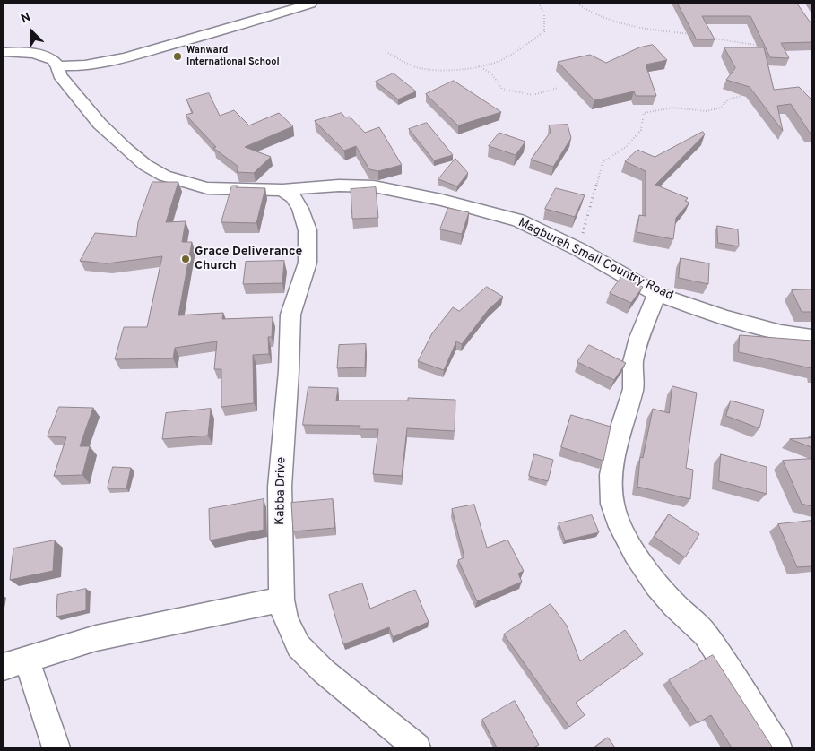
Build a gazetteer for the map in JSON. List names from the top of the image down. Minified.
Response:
{"streets":{"street":["Magbureh Small Country Road","Kabba Drive"]},"crossings":[["Magbureh Small Country Road","Kabba Drive"]],"places":["Wanward International School","Grace Deliverance Church"],"north":"top left"}
